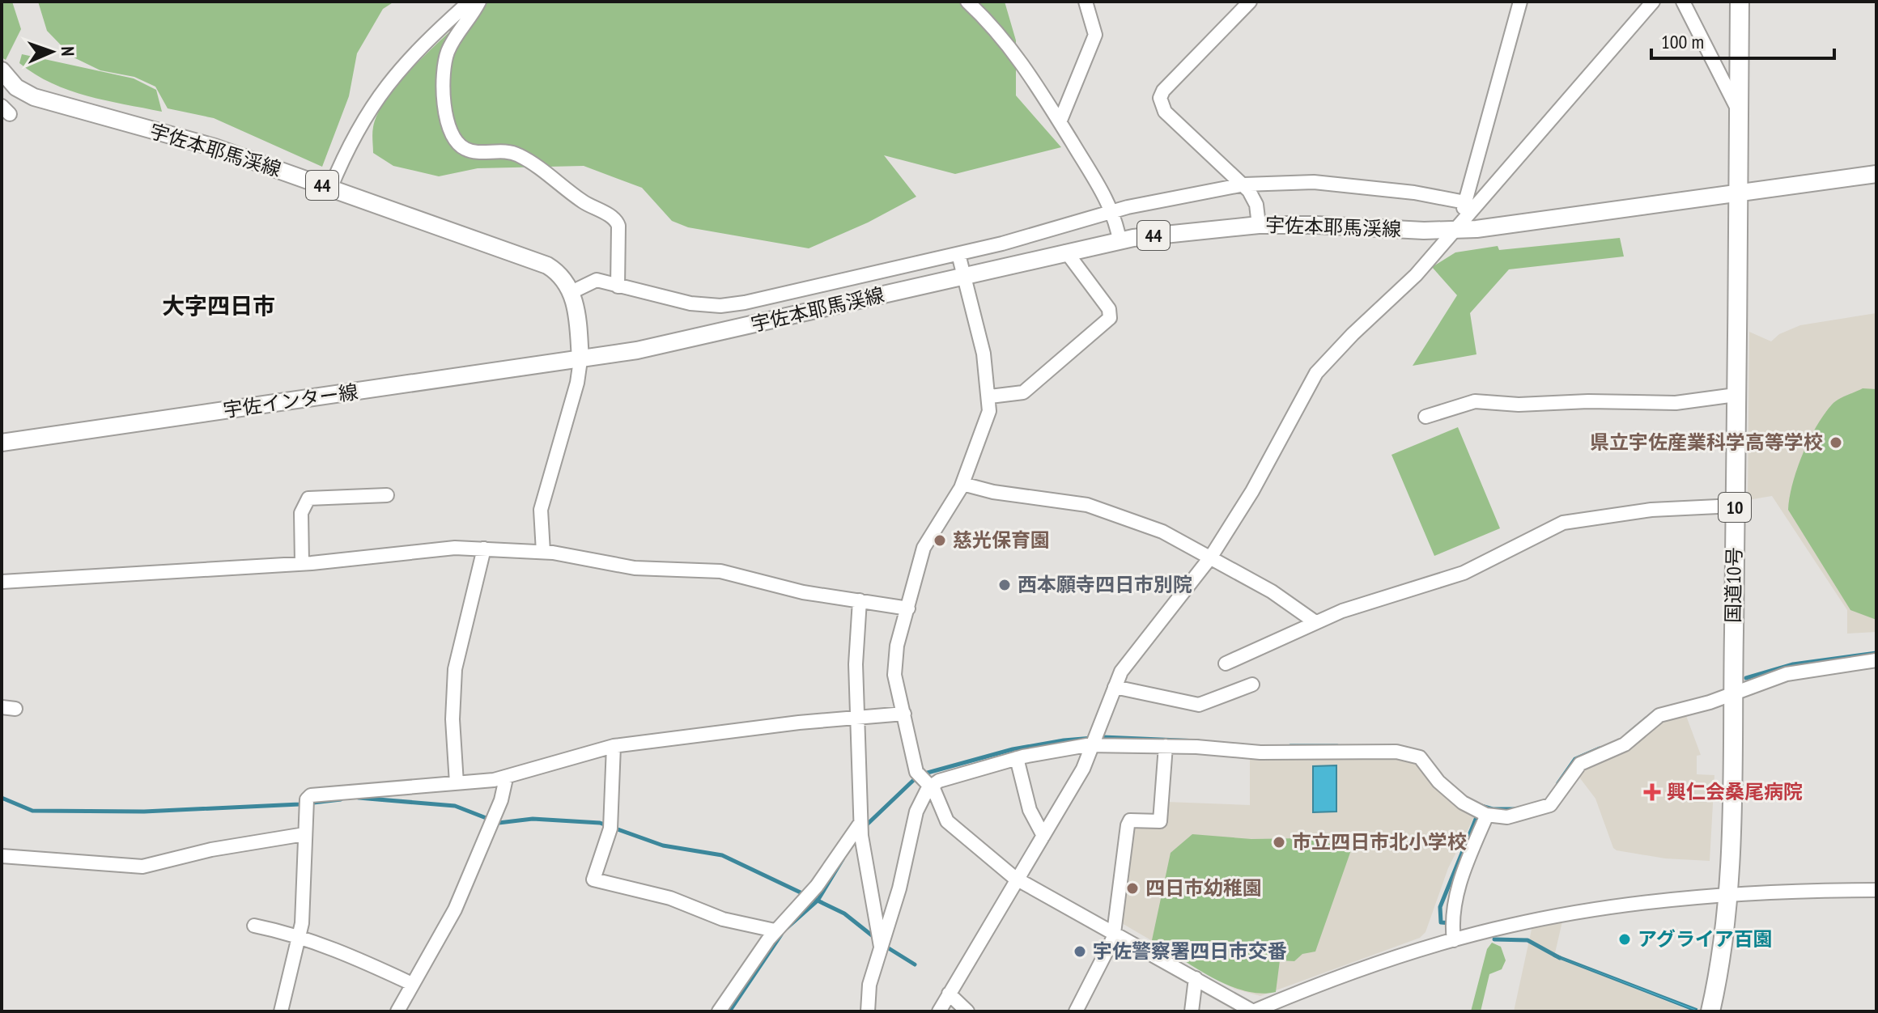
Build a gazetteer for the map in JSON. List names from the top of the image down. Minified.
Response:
{"streets":{"highway":["10","国道10号"],"main road":["宇佐本耶馬渓線","44","宇佐インター線"]},"crossings":[["宇佐本耶馬渓線","44"],["宇佐本耶馬渓線","宇佐インター線"],["宇佐本耶馬渓線","国道10号"]],"districts":["大字四日市"],"places":{"other":["県立宇佐産業科学高等学校","慈光保育園","西本願寺四日市別院","市立四日市北小学校","四日市幼稚園","アグライア百園","宇佐警察署四日市交番"],"health":["興仁会桑尾病院"]},"scale_bar":"100 m","north":"right"}
